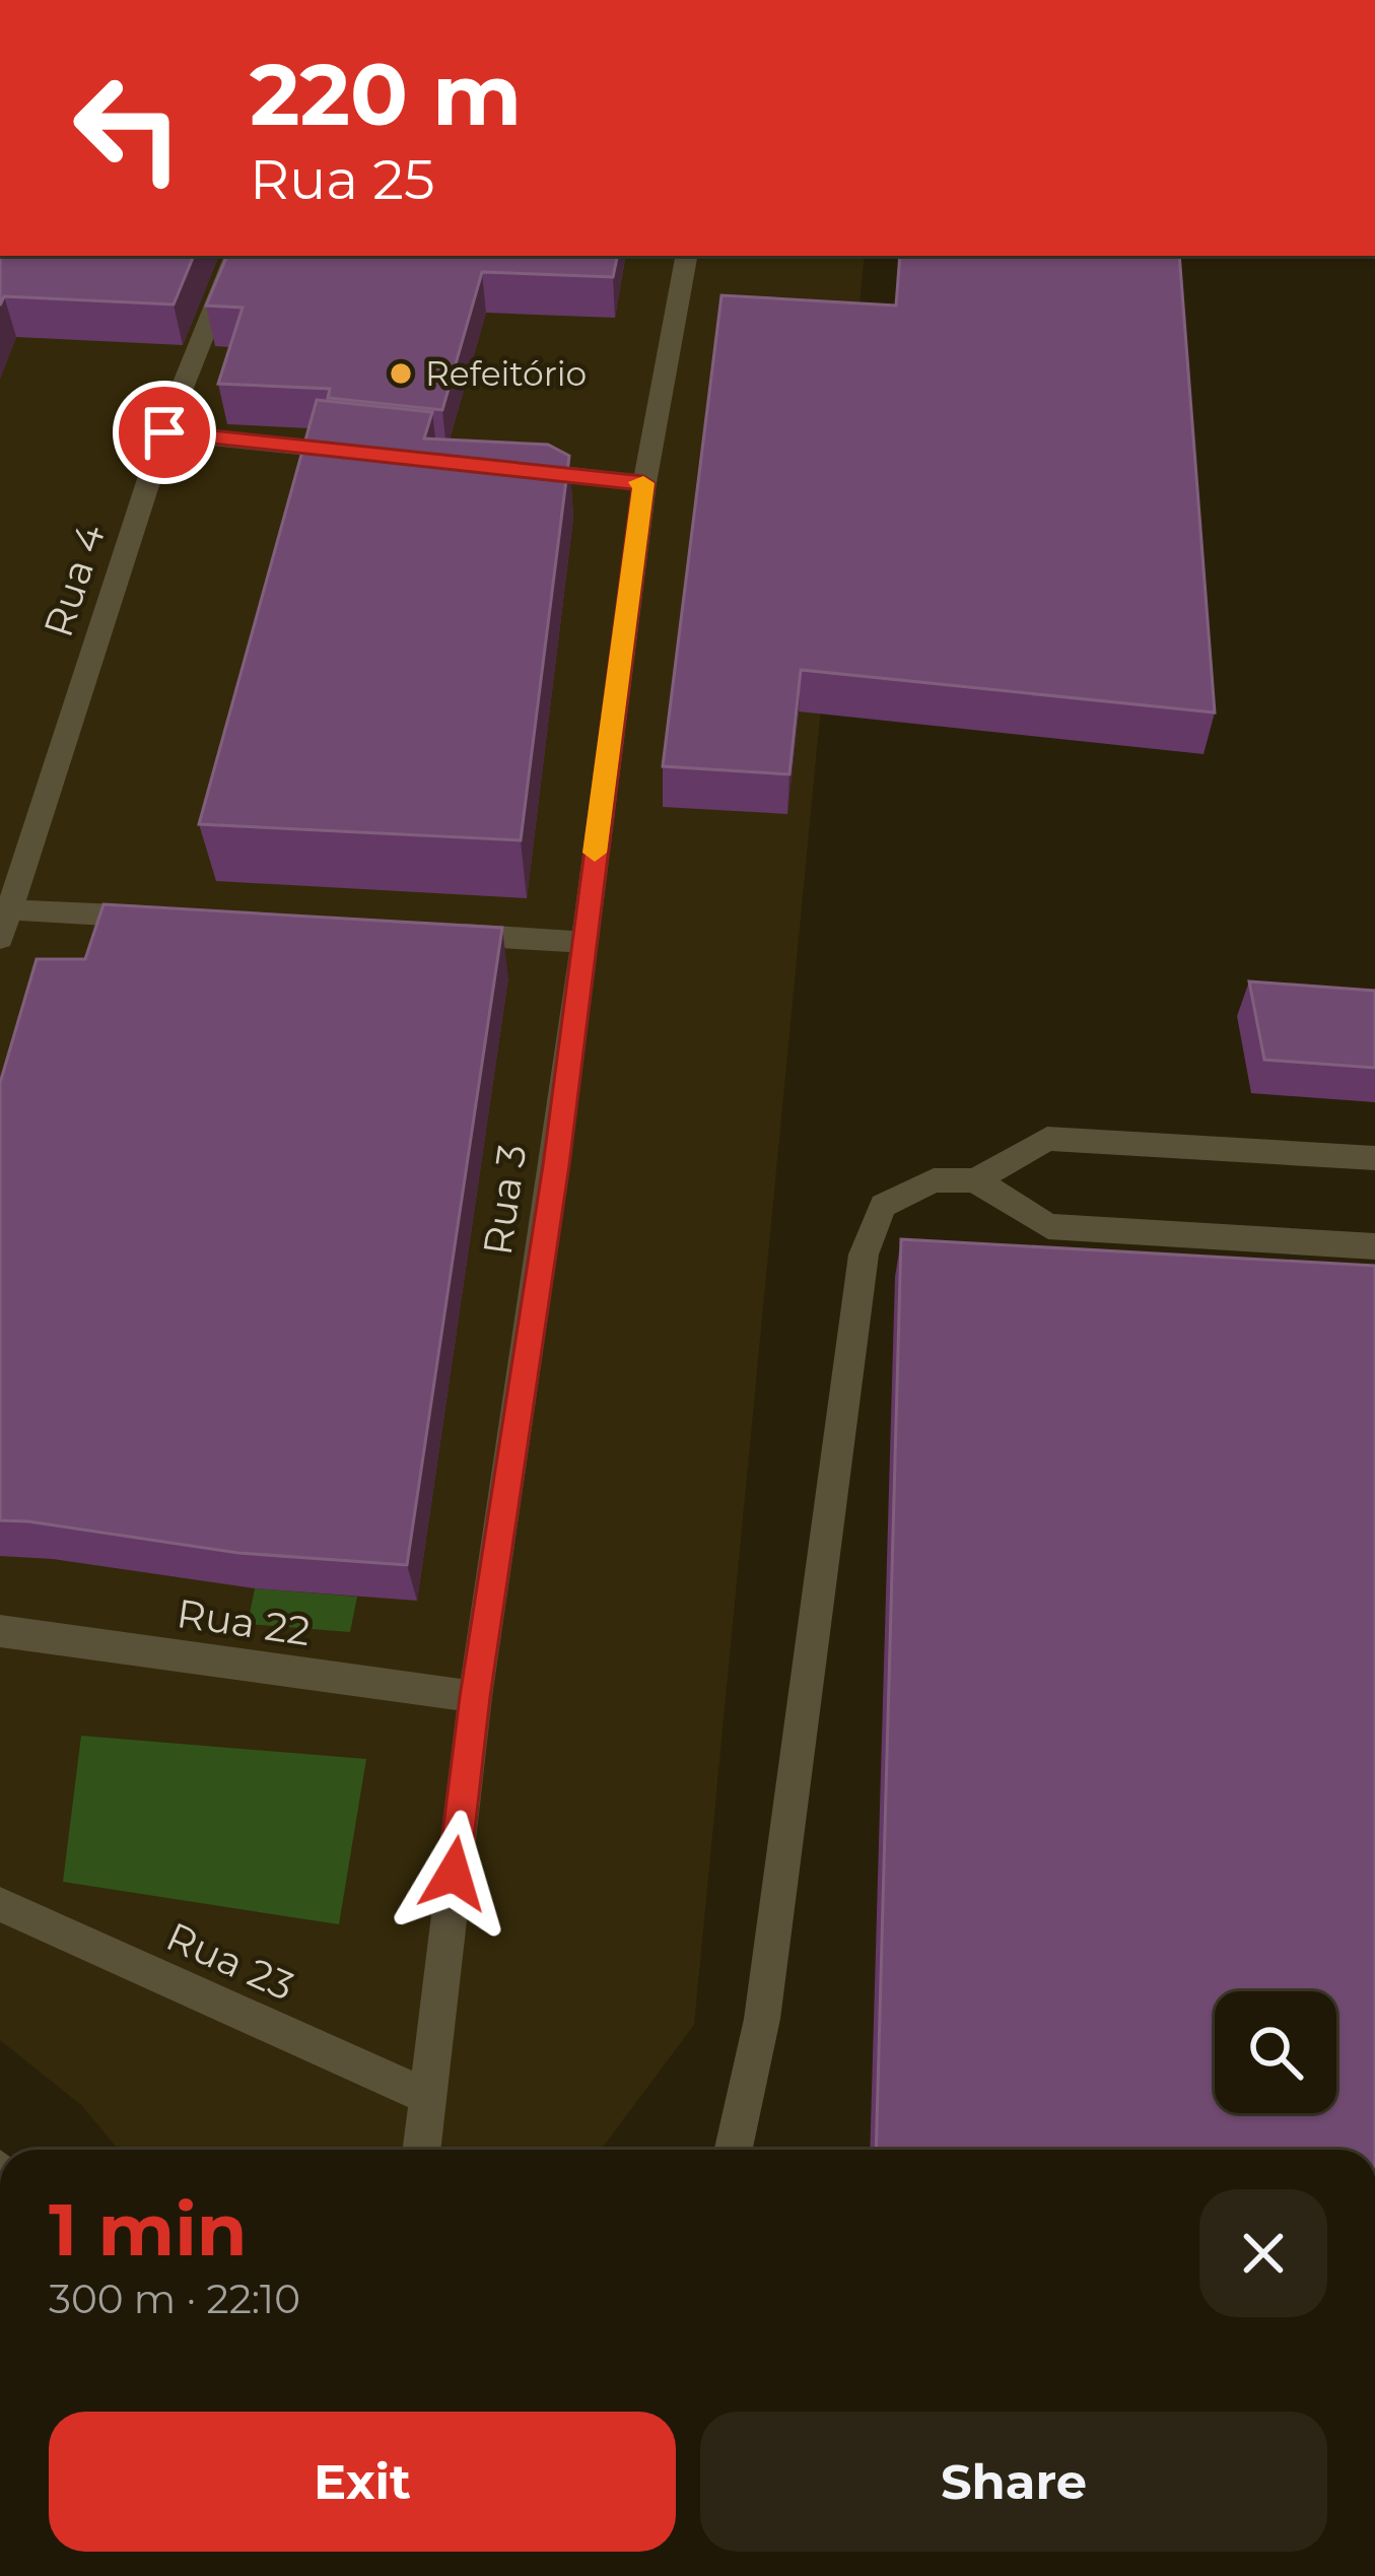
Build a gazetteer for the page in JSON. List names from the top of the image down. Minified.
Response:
{"streets":{"lane":["Rua 4","Rua 3","Rua 22","Rua 23"]},"crossings":[["Rua 3","Rua 22"],["Rua 3","Rua 23"]],"places":["Refeitório"],"page":{"turn":["220 m","Rua 25"],"heading":["1 min","300 m · 22:10"],"buttons":["Exit","Share"]}}
